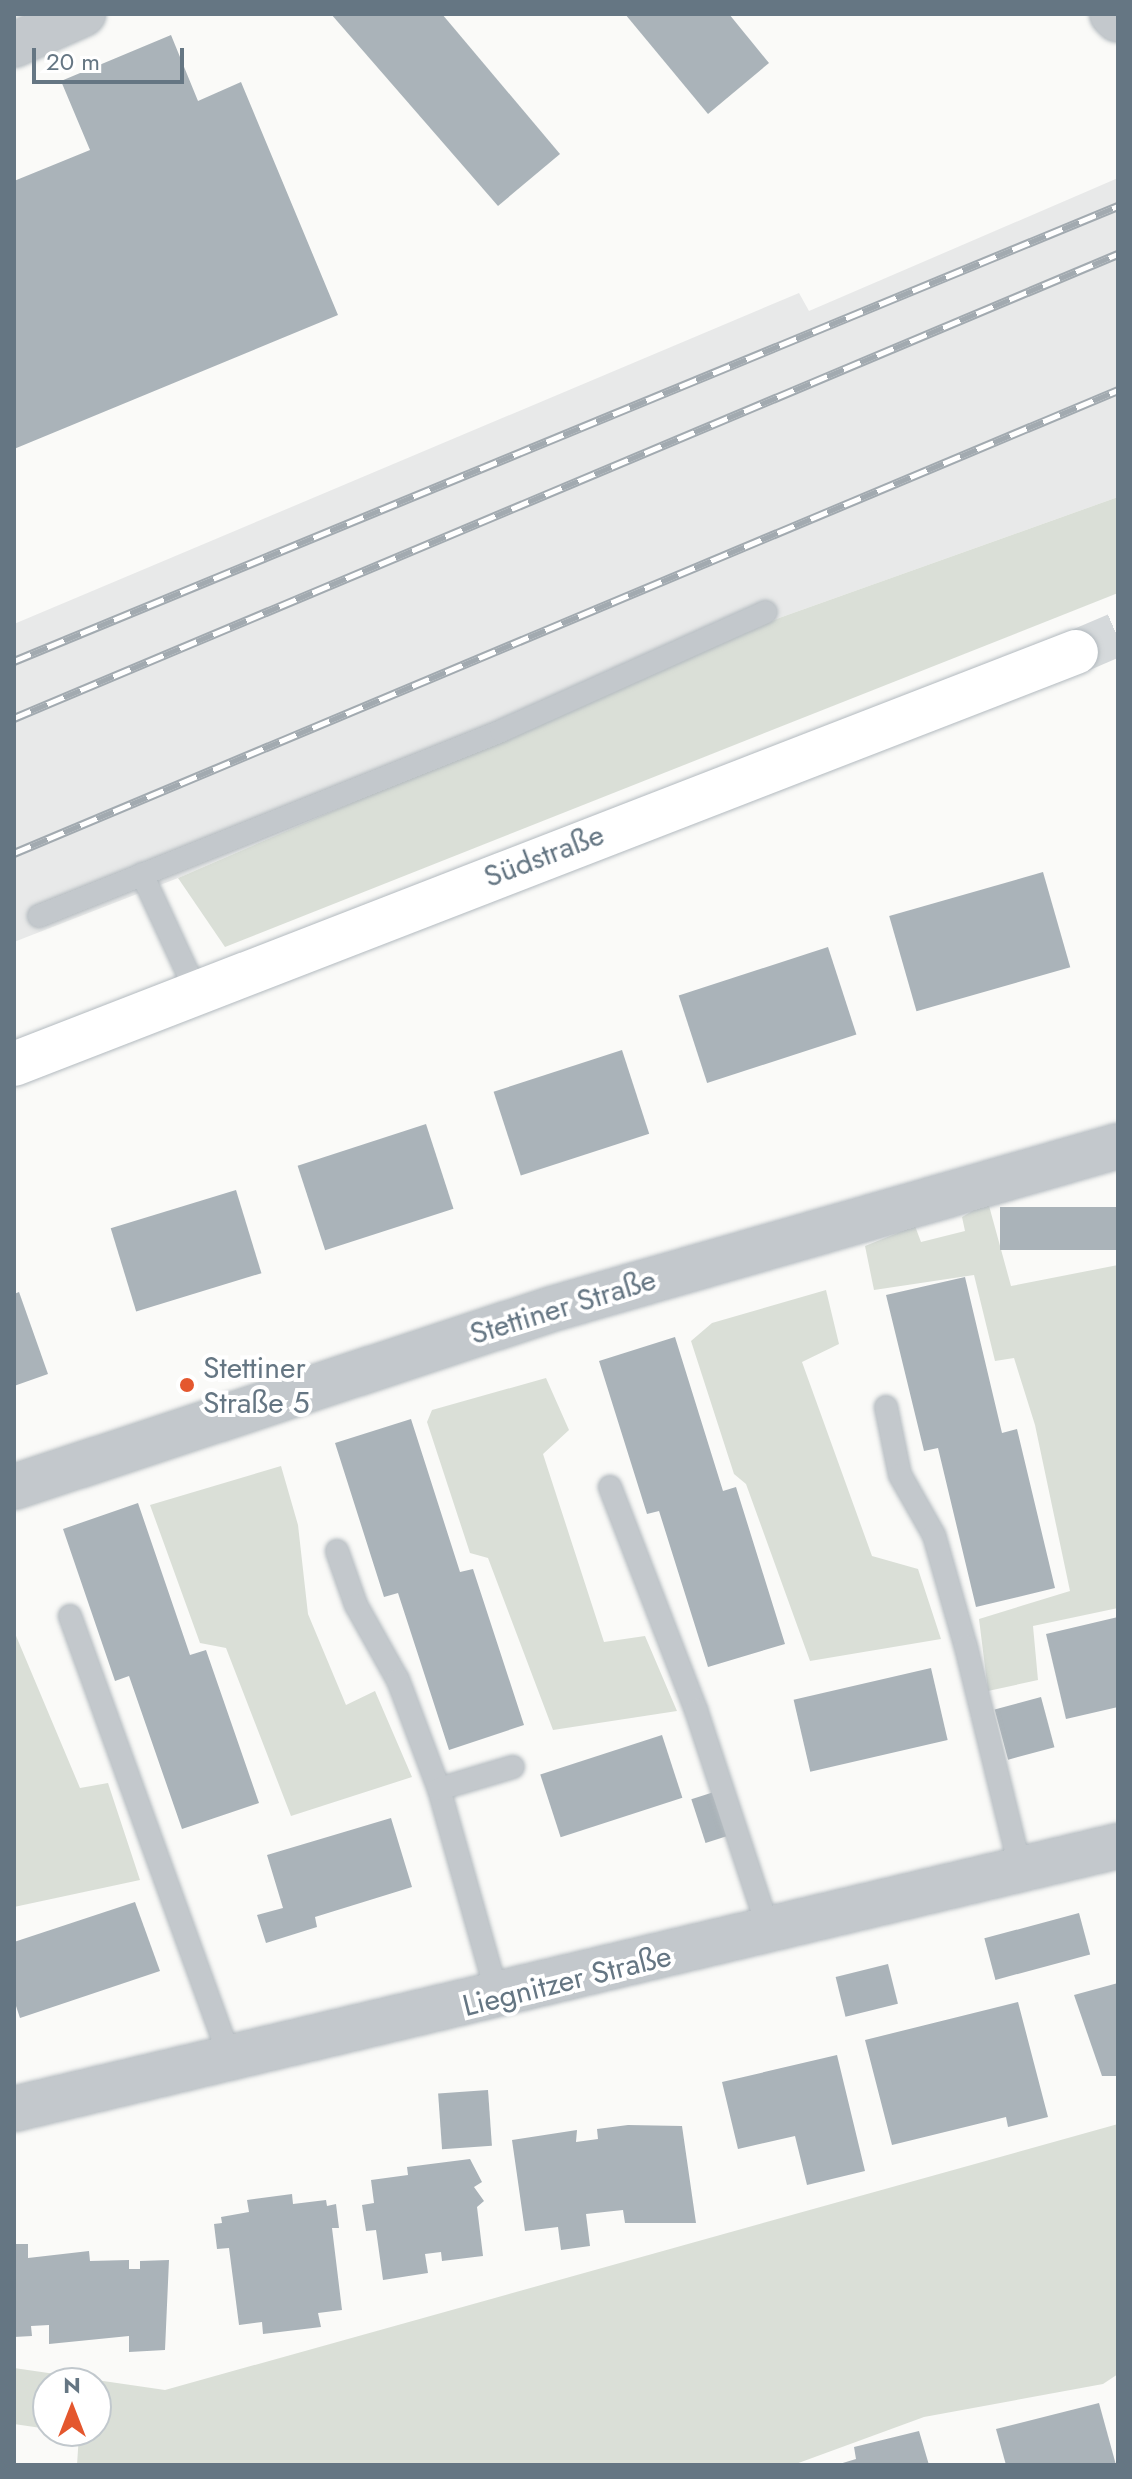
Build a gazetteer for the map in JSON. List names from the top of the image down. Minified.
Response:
{"streets":{"main road":["Südstraße"],"street":["Stettiner Straße","Liegnitzer Straße"]},"places":["Stettiner Straße 5"],"scale_bar":"20 m","north":"top"}
